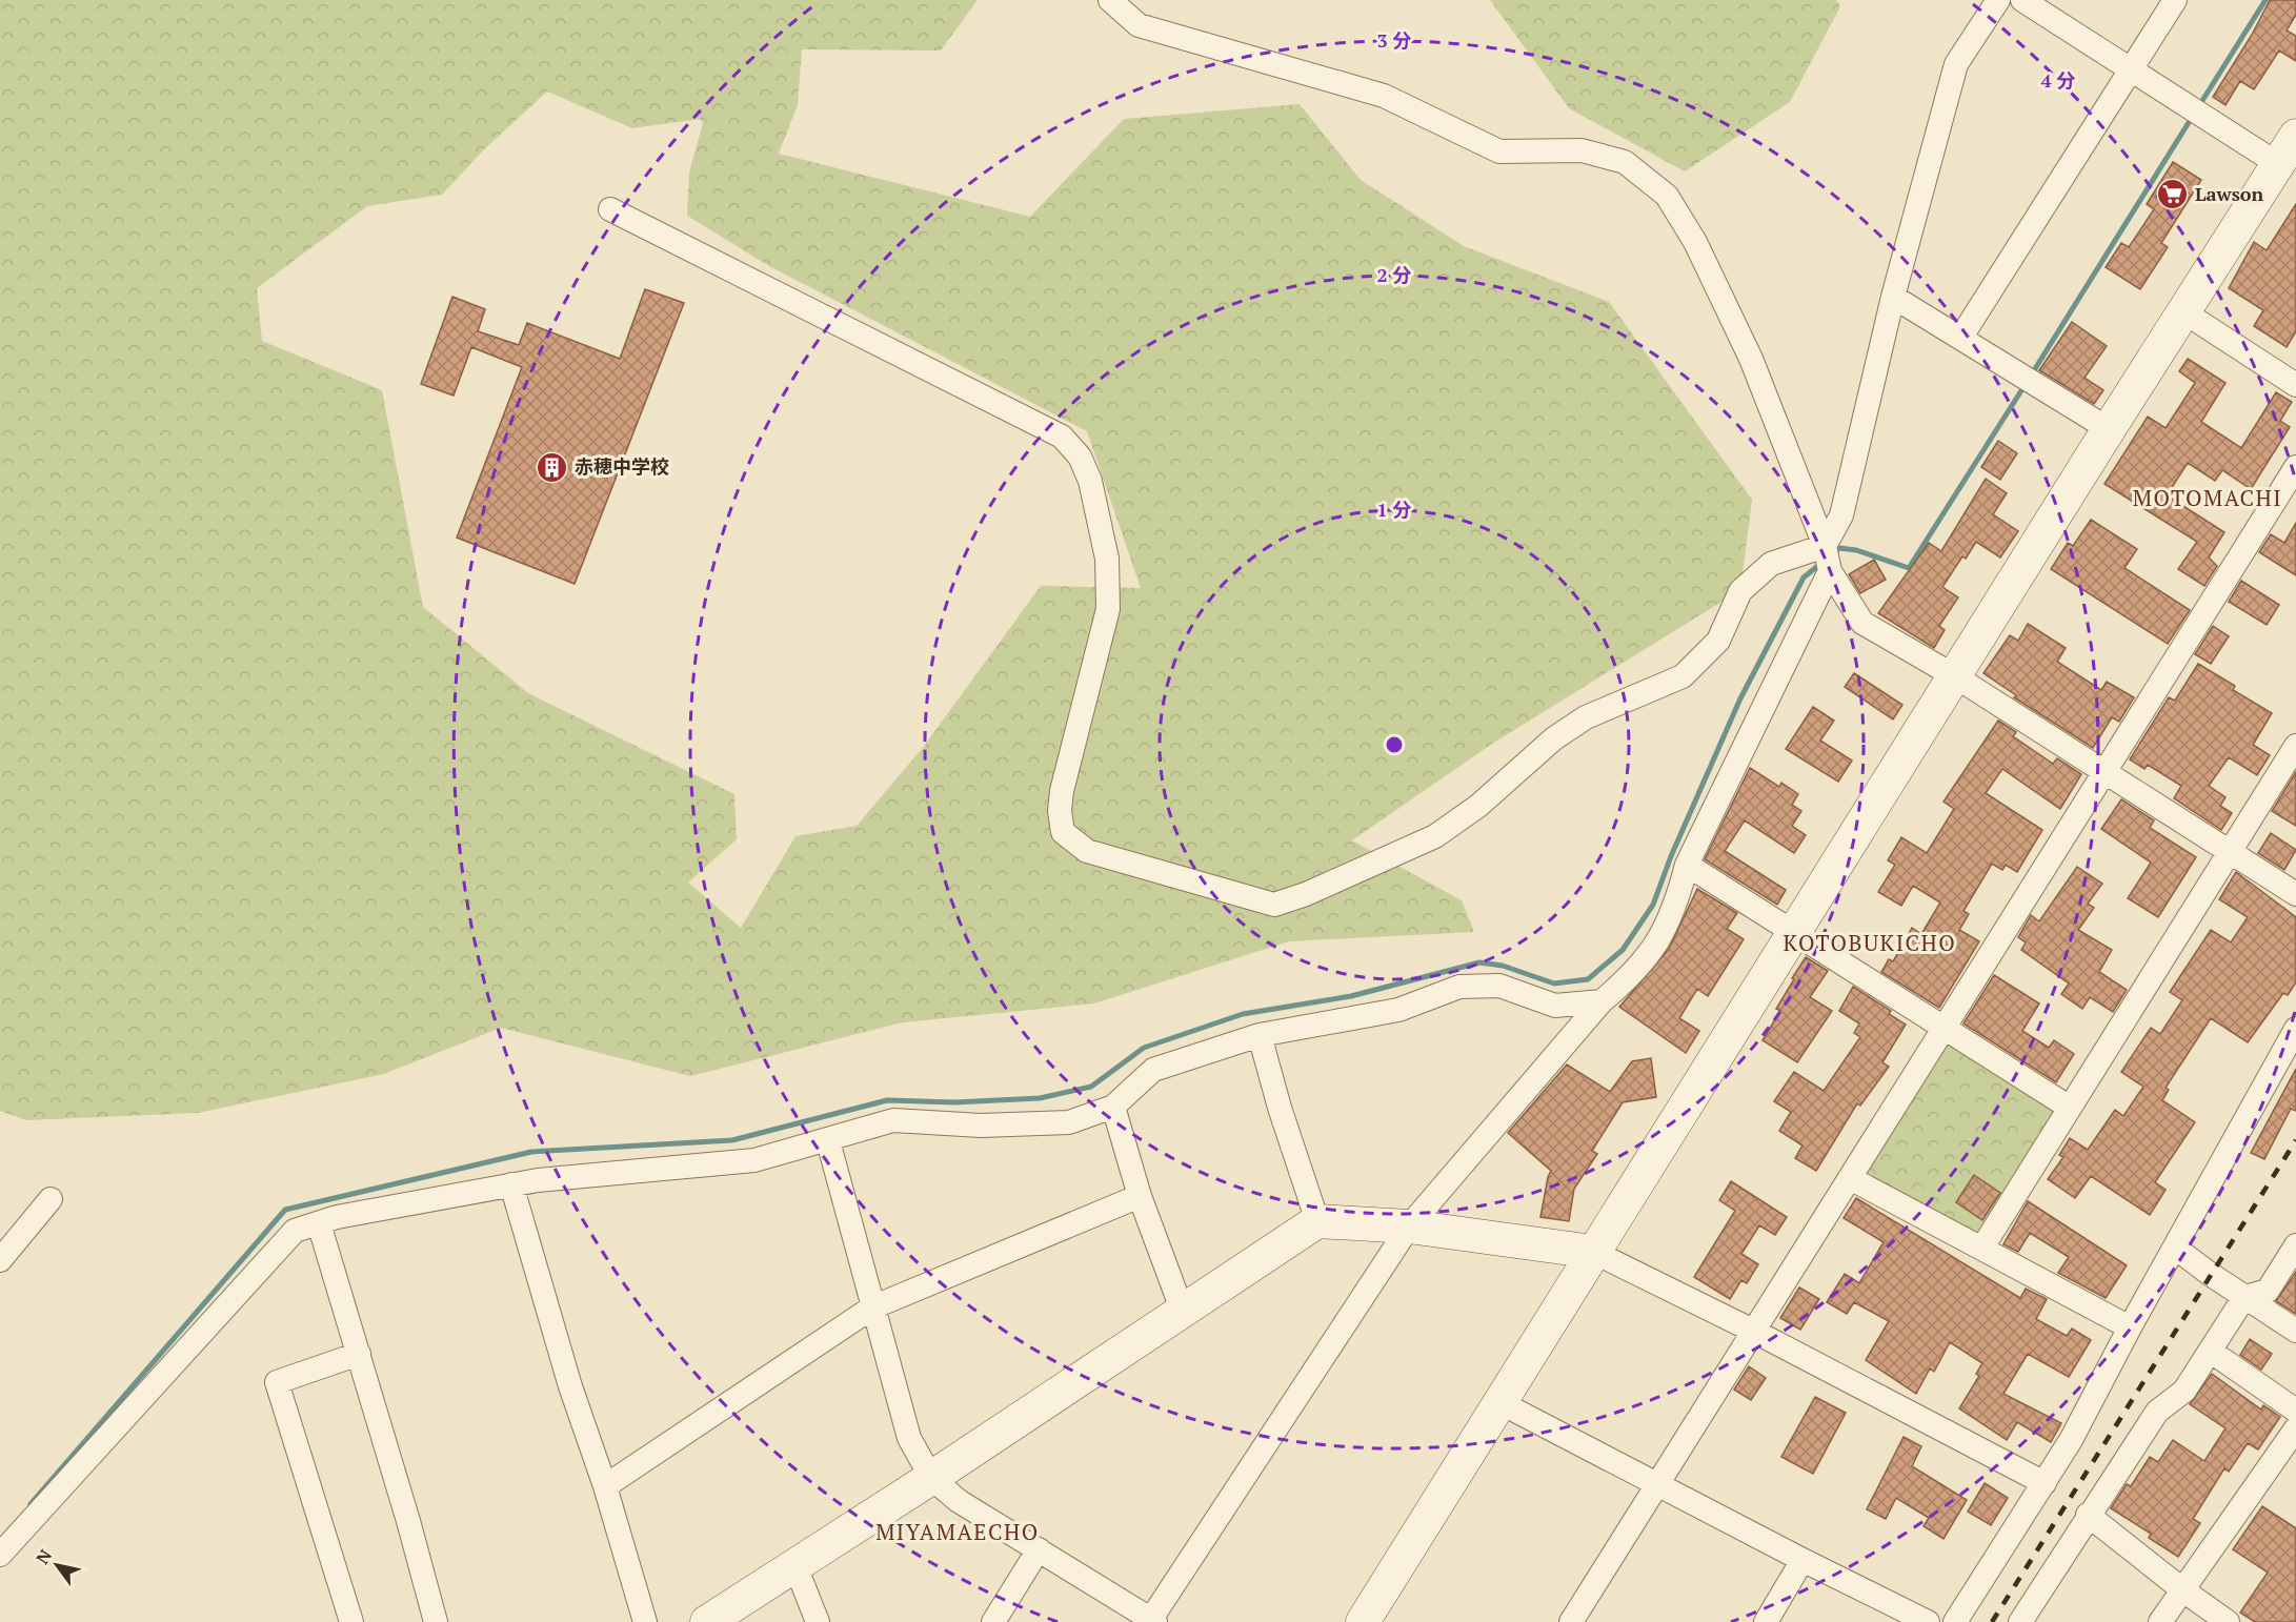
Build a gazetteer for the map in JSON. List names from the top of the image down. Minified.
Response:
{"districts":["MOTOMACHI","KOTOBUKICHO","MIYAMAECHO"],"places":{"supermarket":["Lawson"],"building":["赤穂中学校"]},"north":"top left","rings":["3 分","4 分","2 分","1 分"]}
